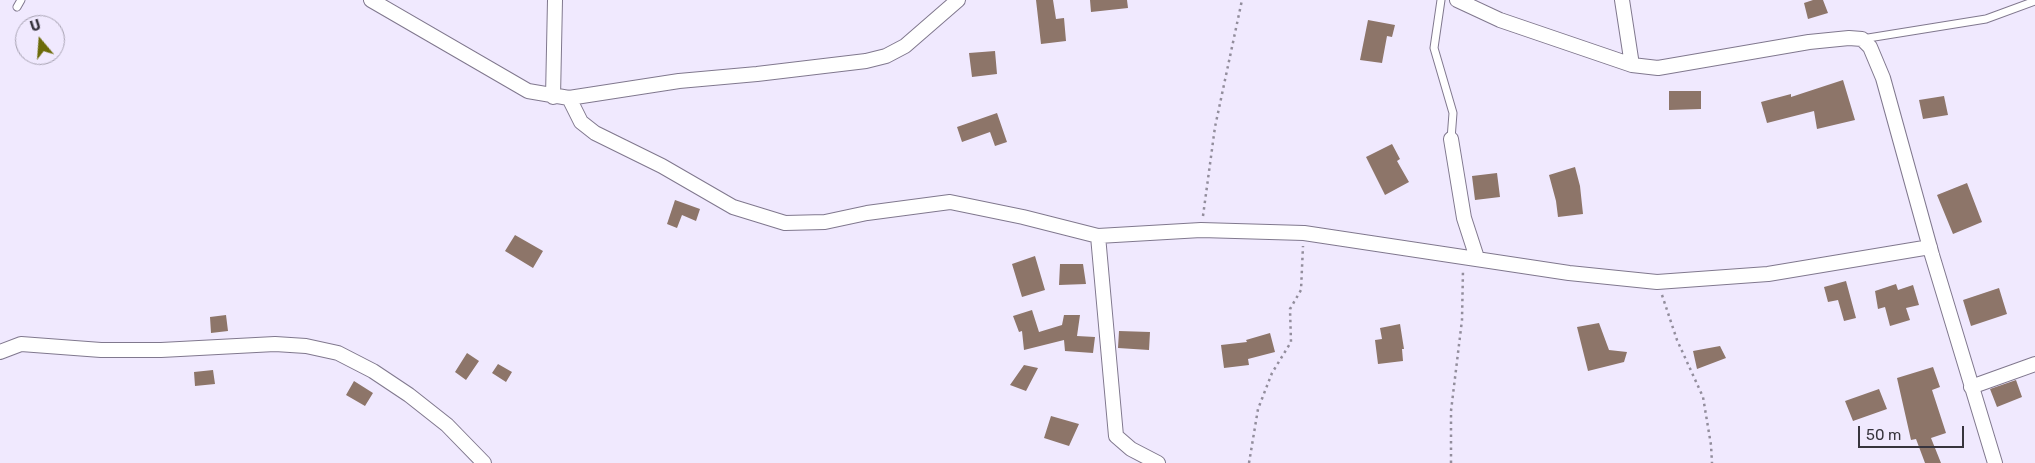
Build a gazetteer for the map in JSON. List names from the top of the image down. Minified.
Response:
{"scale_bar":"50 m","north":"top"}
